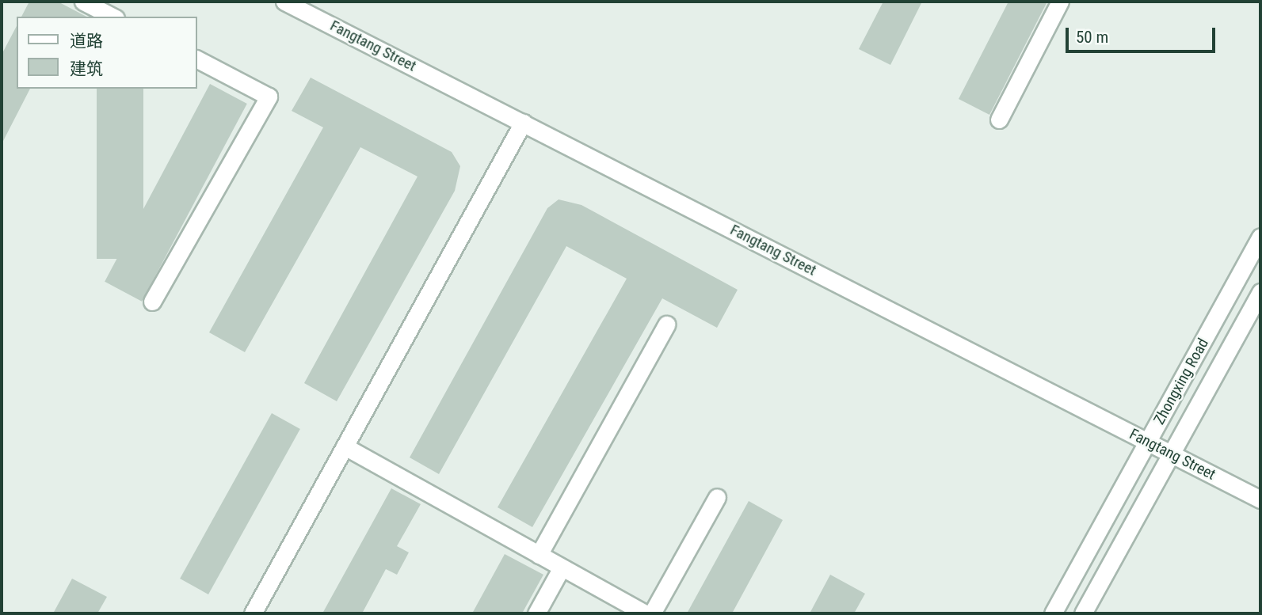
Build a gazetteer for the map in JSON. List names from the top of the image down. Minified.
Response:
{"streets":{"street":["Fangtang Street","Zhongxing Road"]},"crossings":[["Fangtang Street","Zhongxing Road"]],"legend":["道路","建筑"],"scale_bar":"50 m"}
